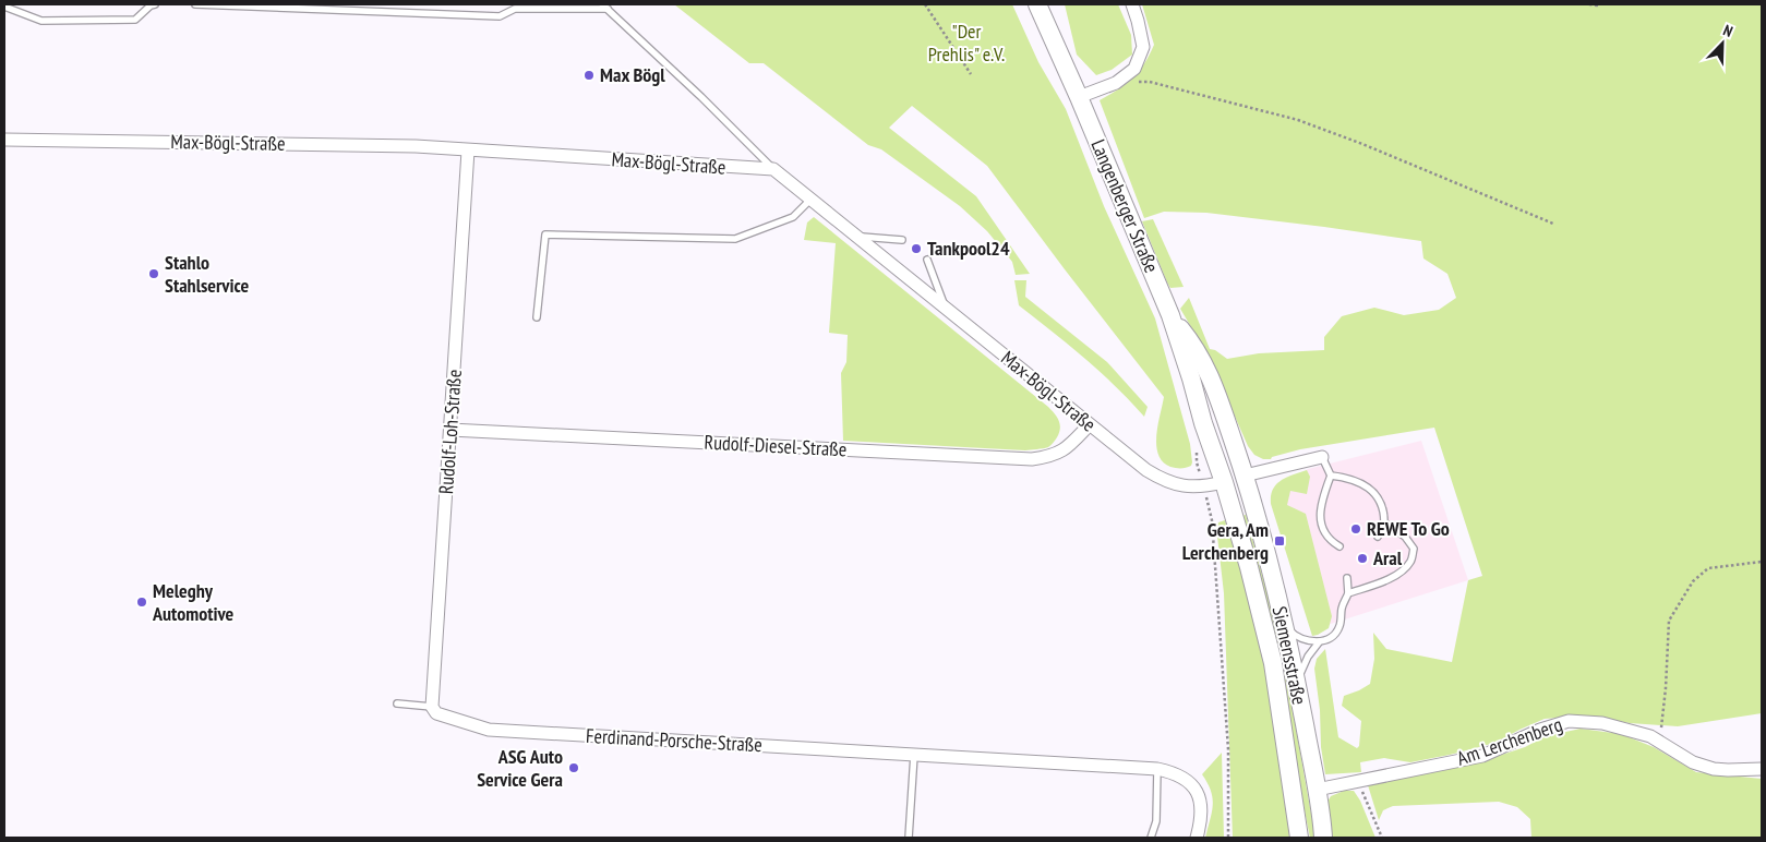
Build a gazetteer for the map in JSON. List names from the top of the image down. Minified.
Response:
{"streets":{"main road":["Langenberger Straße","Siemensstraße"],"street":["Max-Bögl-Straße","Rudolf-Loh-Straße","Rudolf-Diesel-Straße","Ferdinand-Porsche-Straße","Am Lerchenberg"]},"crossings":[["Max-Bögl-Straße","Langenberger Straße"],["Max-Bögl-Straße","Rudolf-Loh-Straße"],["Max-Bögl-Straße","Rudolf-Diesel-Straße"],["Max-Bögl-Straße","Siemensstraße"],["Langenberger Straße","Siemensstraße"],["Rudolf-Loh-Straße","Rudolf-Diesel-Straße"],["Rudolf-Loh-Straße","Ferdinand-Porsche-Straße"],["Siemensstraße","Am Lerchenberg"]],"parks":["\"Der Prehlis\" e.V."],"places":{"other":["Max Bögl","Tankpool24","Stahlo Stahlservice","REWE To Go","Aral","Meleghy Automotive","ASG Auto Service Gera"],"transit":["Gera, Am Lerchenberg"]},"north":"top right"}
